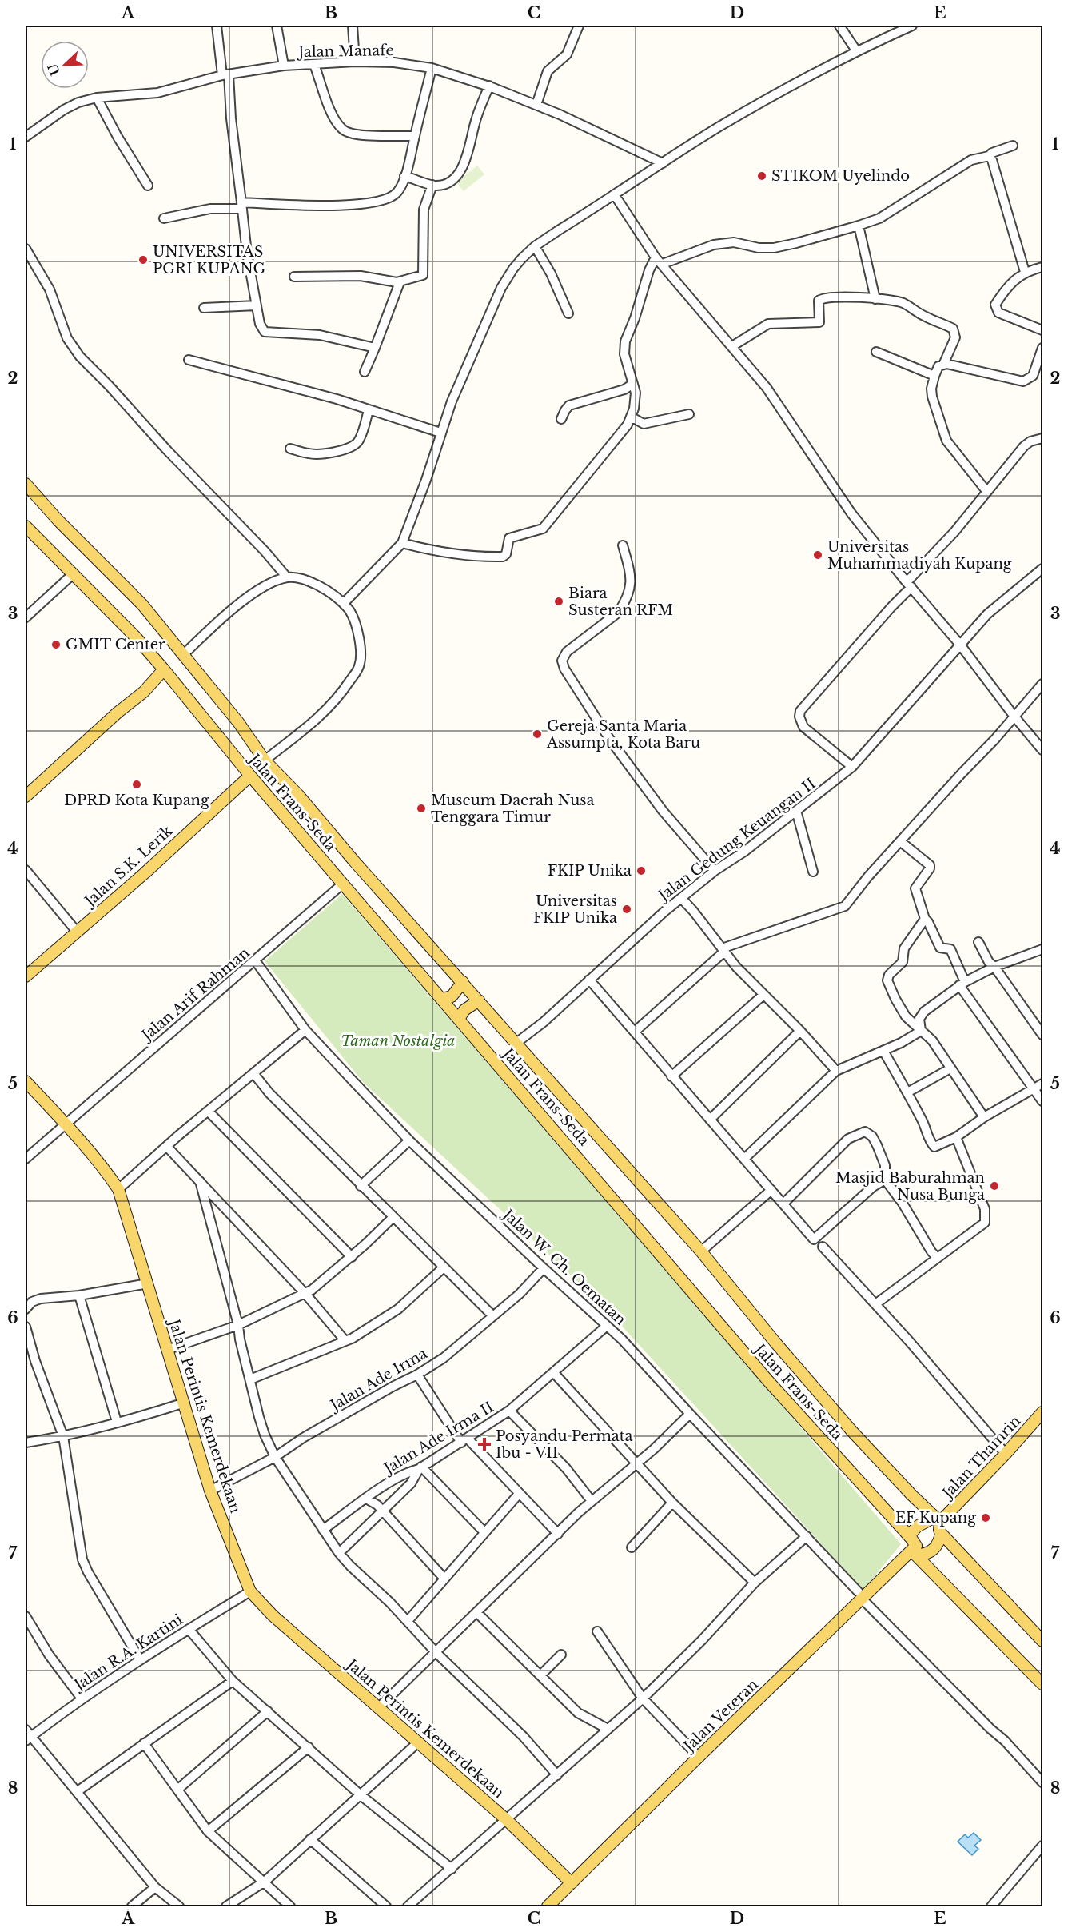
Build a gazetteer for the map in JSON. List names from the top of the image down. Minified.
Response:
{"streets":{"main road":["Jalan Frans-Seda","Jalan S.K. Lerik","Jalan Perintis Kemerdekaan","Jalan Thamrin","Jalan Veteran"],"street":["Jalan Manafe","Jalan Gedung Keuangan II","Jalan Arif Rahman","Jalan W. Ch. Oematan","Jalan Ade Irma","Jalan Ade Irma II","Jalan R.A. Kartini"]},"crossings":[["Jalan Frans-Seda","Jalan Gedung Keuangan II"],["Jalan Frans-Seda","Jalan S.K. Lerik"],["Jalan Frans-Seda","Jalan Arif Rahman"],["Jalan Frans-Seda","Jalan Thamrin"],["Jalan Frans-Seda","Jalan Veteran"],["Jalan Arif Rahman","Jalan W. Ch. Oematan"],["Jalan Arif Rahman","Jalan Perintis Kemerdekaan"],["Jalan W. Ch. Oematan","Jalan Ade Irma"],["Jalan W. Ch. Oematan","Jalan Ade Irma II"],["Jalan W. Ch. Oematan","Jalan Veteran"],["Jalan Ade Irma","Jalan Perintis Kemerdekaan"],["Jalan Perintis Kemerdekaan","Jalan R.A. Kartini"],["Jalan Perintis Kemerdekaan","Jalan Veteran"]],"parks":["Taman Nostalgia"],"places":{"other":["STIKOM Uyelindo","UNIVERSITAS PGRI KUPANG","Universitas Muhammadiyah Kupang","Biara Susteran RFM","GMIT Center","Gereja Santa Maria Assumpta, Kota Baru","DPRD Kota Kupang","Museum Daerah Nusa Tenggara Timur","FKIP Unika","Universitas FKIP Unika","Masjid Baburahman Nusa Bunga","EF Kupang"],"health":["Posyandu Permata Ibu - VII"]},"north":"bottom left","grid":{"columns":["A","B","C","D","E"],"rows":["1","2","3","4","5","6","7","8"]}}
